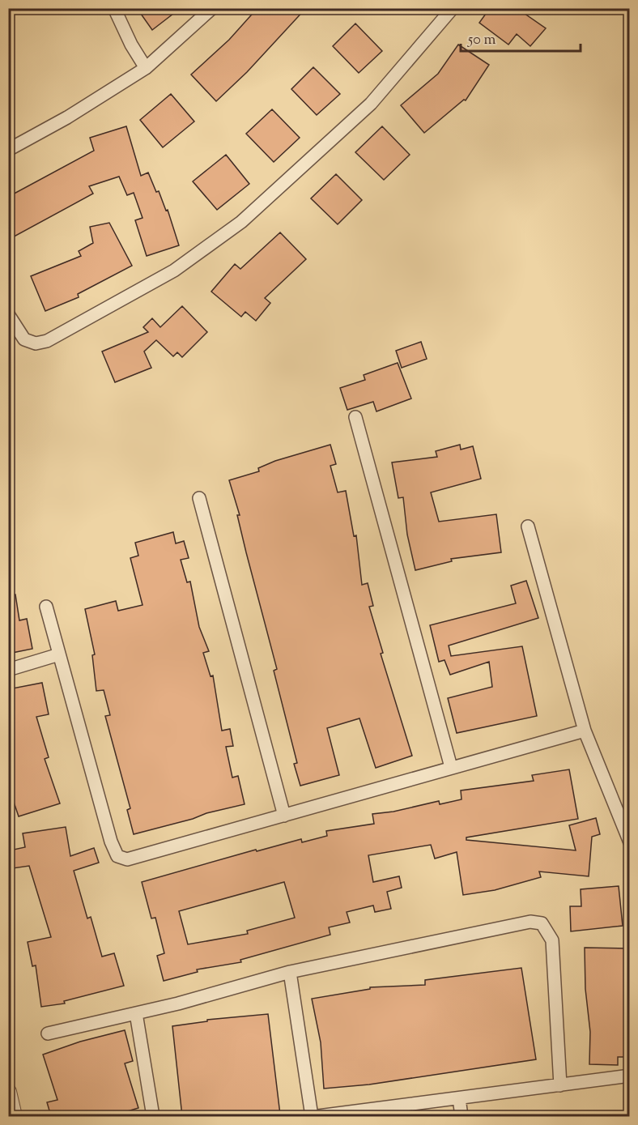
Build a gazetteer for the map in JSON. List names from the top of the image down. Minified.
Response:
{"scale_bar":"50 m"}
